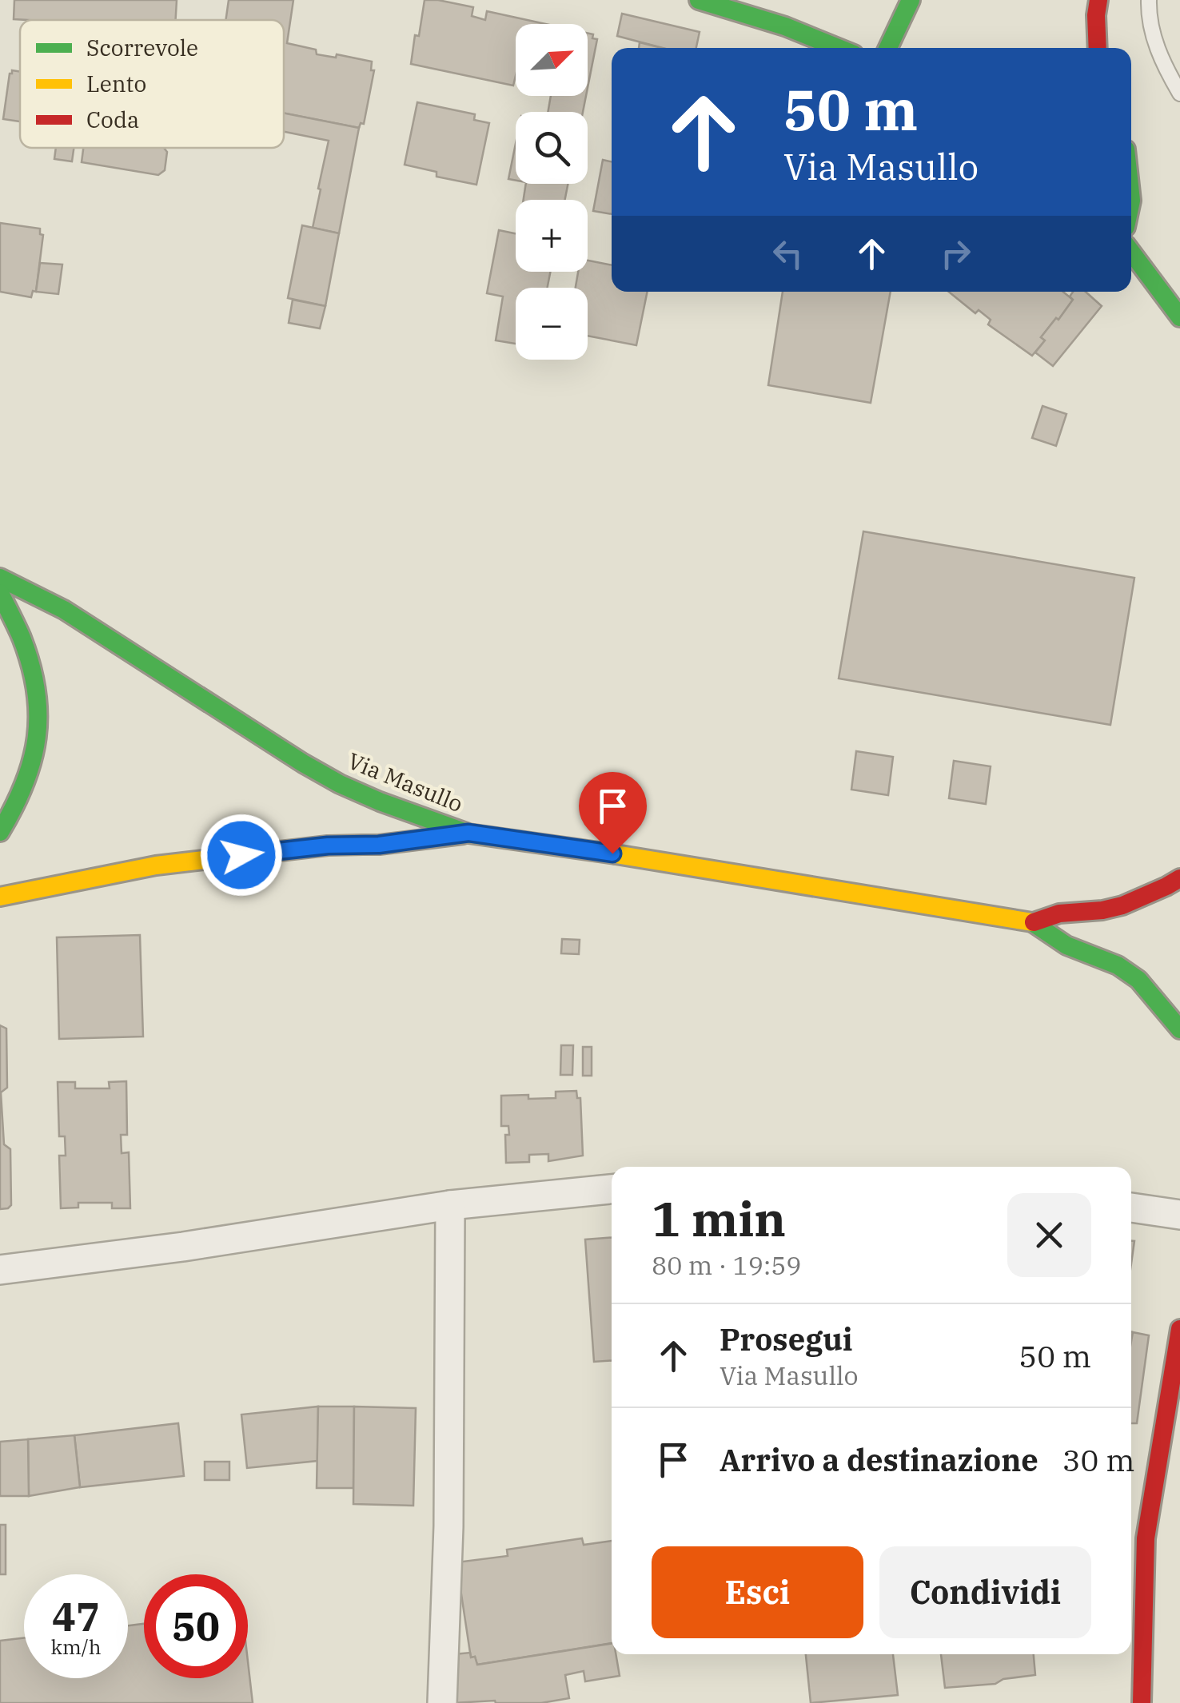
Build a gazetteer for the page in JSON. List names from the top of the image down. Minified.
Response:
{"streets":{"main road":["Via Masullo"]},"legend":["Scorrevole","Lento","Coda"],"north":"top right","page":{"map_buttons":["+","−"],"turn":["50 m","Via Masullo"],"heading":["1 min","80 m · 19:59"],"list":[{"name":"Prosegui","note":"Via Masullo","value":"50 m"},{"name":"Arrivo a destinazione","value":"30 m"}],"buttons":["Esci","Condividi"],"speed":"47 km/h","limit":"50"}}
